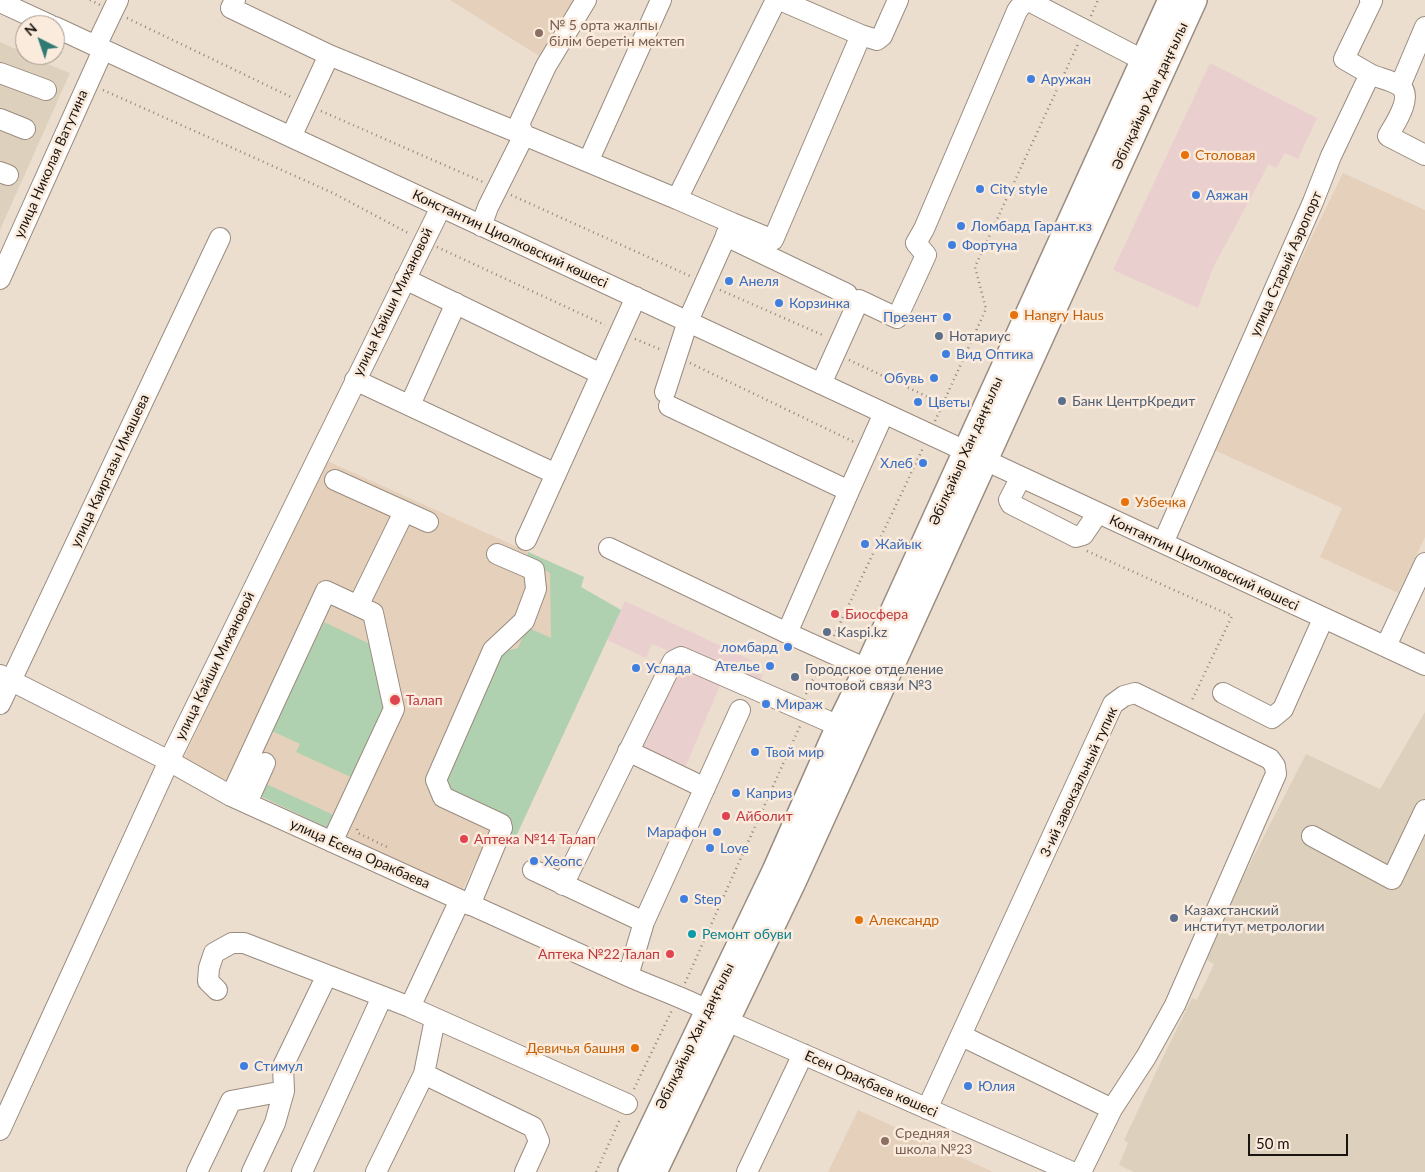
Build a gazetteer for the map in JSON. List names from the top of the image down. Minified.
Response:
{"streets":{"main road":["Әбілқайыр Хан даңғылы"],"street":["улица Николая Ватутина","Константин Циолковский көшесі","улица Старый Аэропорт","улица Кайши Михановой","улица Каиргазы Имашева","Контантин Циолковский көшесі","3-ий завокзальный тупик","улица Есена Оракбаева","Есен Орақбаев көшесі"]},"crossings":[["Әбілқайыр Хан даңғылы","Константин Циолковский көшесі"],["Әбілқайыр Хан даңғылы","Контантин Циолковский көшесі"],["Әбілқайыр Хан даңғылы","улица Есена Оракбаева"],["Әбілқайыр Хан даңғылы","Есен Орақбаев көшесі"],["улица Николая Ватутина","Константин Циолковский көшесі"],["Константин Циолковский көшесі","улица Кайши Михановой"],["Константин Циолковский көшесі","Контантин Циолковский көшесі"],["улица Старый Аэропорт","Контантин Циолковский көшесі"],["улица Кайши Михановой","улица Есена Оракбаева"],["улица Каиргазы Имашева","улица Есена Оракбаева"],["3-ий завокзальный тупик","Есен Орақбаев көшесі"],["улица Есена Оракбаева","Есен Орақбаев көшесі"]],"places":["№ 5 орта жалпы білім беретін мектеп","Аружан","Столовая","City style","Аяжан","Ломбард Гарант.кз","Фортуна","Анеля","Корзинка","Hangry Haus","Презент","Нотариус","Вид Оптика","Обувь","Банк ЦентрКредит","Цветы","Хлеб","Узбечка","Жайык","Биосфера","Kaspi.kz","ломбард","Ателье","Услада","Городское отделение почтовой связи №3","Талап","Мираж","Твой мир","Каприз","Айболит","Марафон","Аптека №14 Талап","Love","Хеопс","Step","Казахстанский институт метрологии","Александр","Ремонт обуви","Аптека №22 Талап","Девичья башня","Стимул","Юлия","Средняя школа №23"],"scale_bar":"50 m","north":"top left"}
